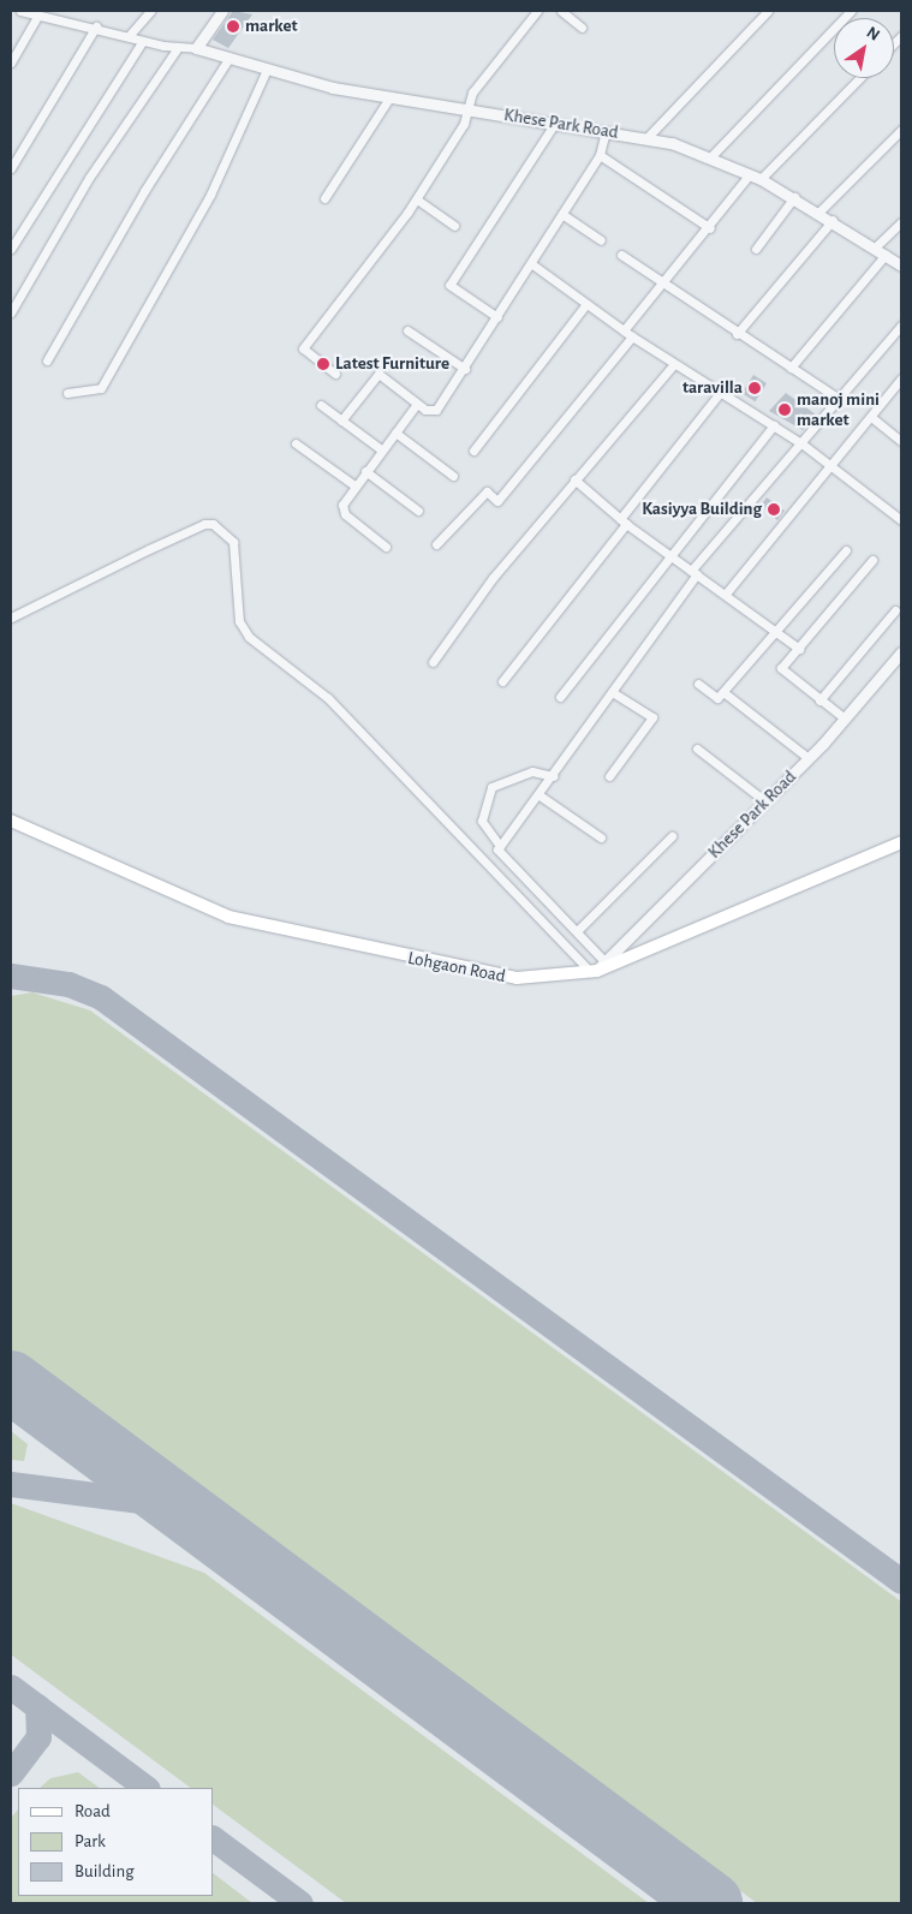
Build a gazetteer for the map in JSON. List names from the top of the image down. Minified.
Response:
{"streets":{"main road":["Lohgaon Road"],"street":["Khese Park Road"]},"crossings":[["Khese Park Road","Lohgaon Road"]],"places":["market","Latest Furniture","taravilla","manoj mini market","Kasiyya Building"],"legend":["Road","Park","Building"],"north":"top right"}
